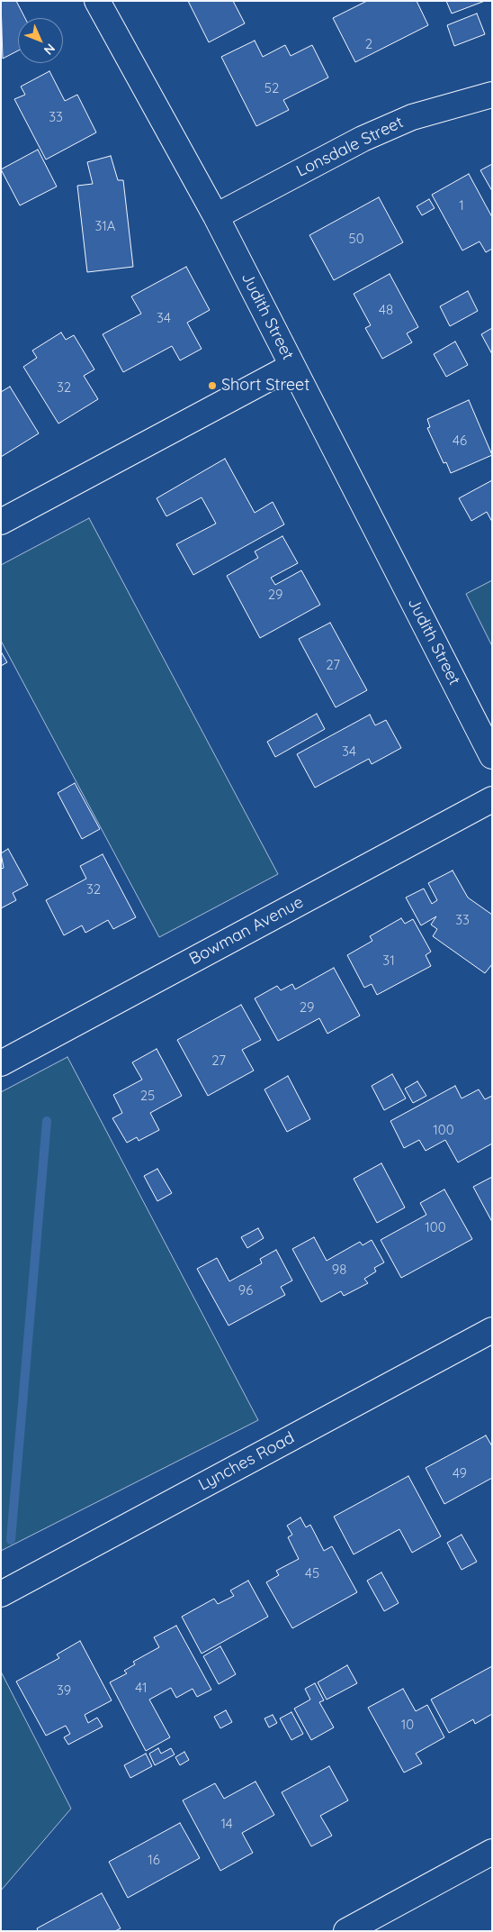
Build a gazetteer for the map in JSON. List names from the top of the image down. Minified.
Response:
{"streets":{"street":["Lonsdale Street","Judith Street","Bowman Avenue","Lynches Road"]},"crossings":[["Lonsdale Street","Judith Street"]],"places":["Short Street"],"house_numbers":["2","52","33","1","31A","50","48","34","32","46","29","27","34","32","33","31","29","27","25","100","100","98","96","49","45","41","39","10","14","16"],"north":"bottom right"}
